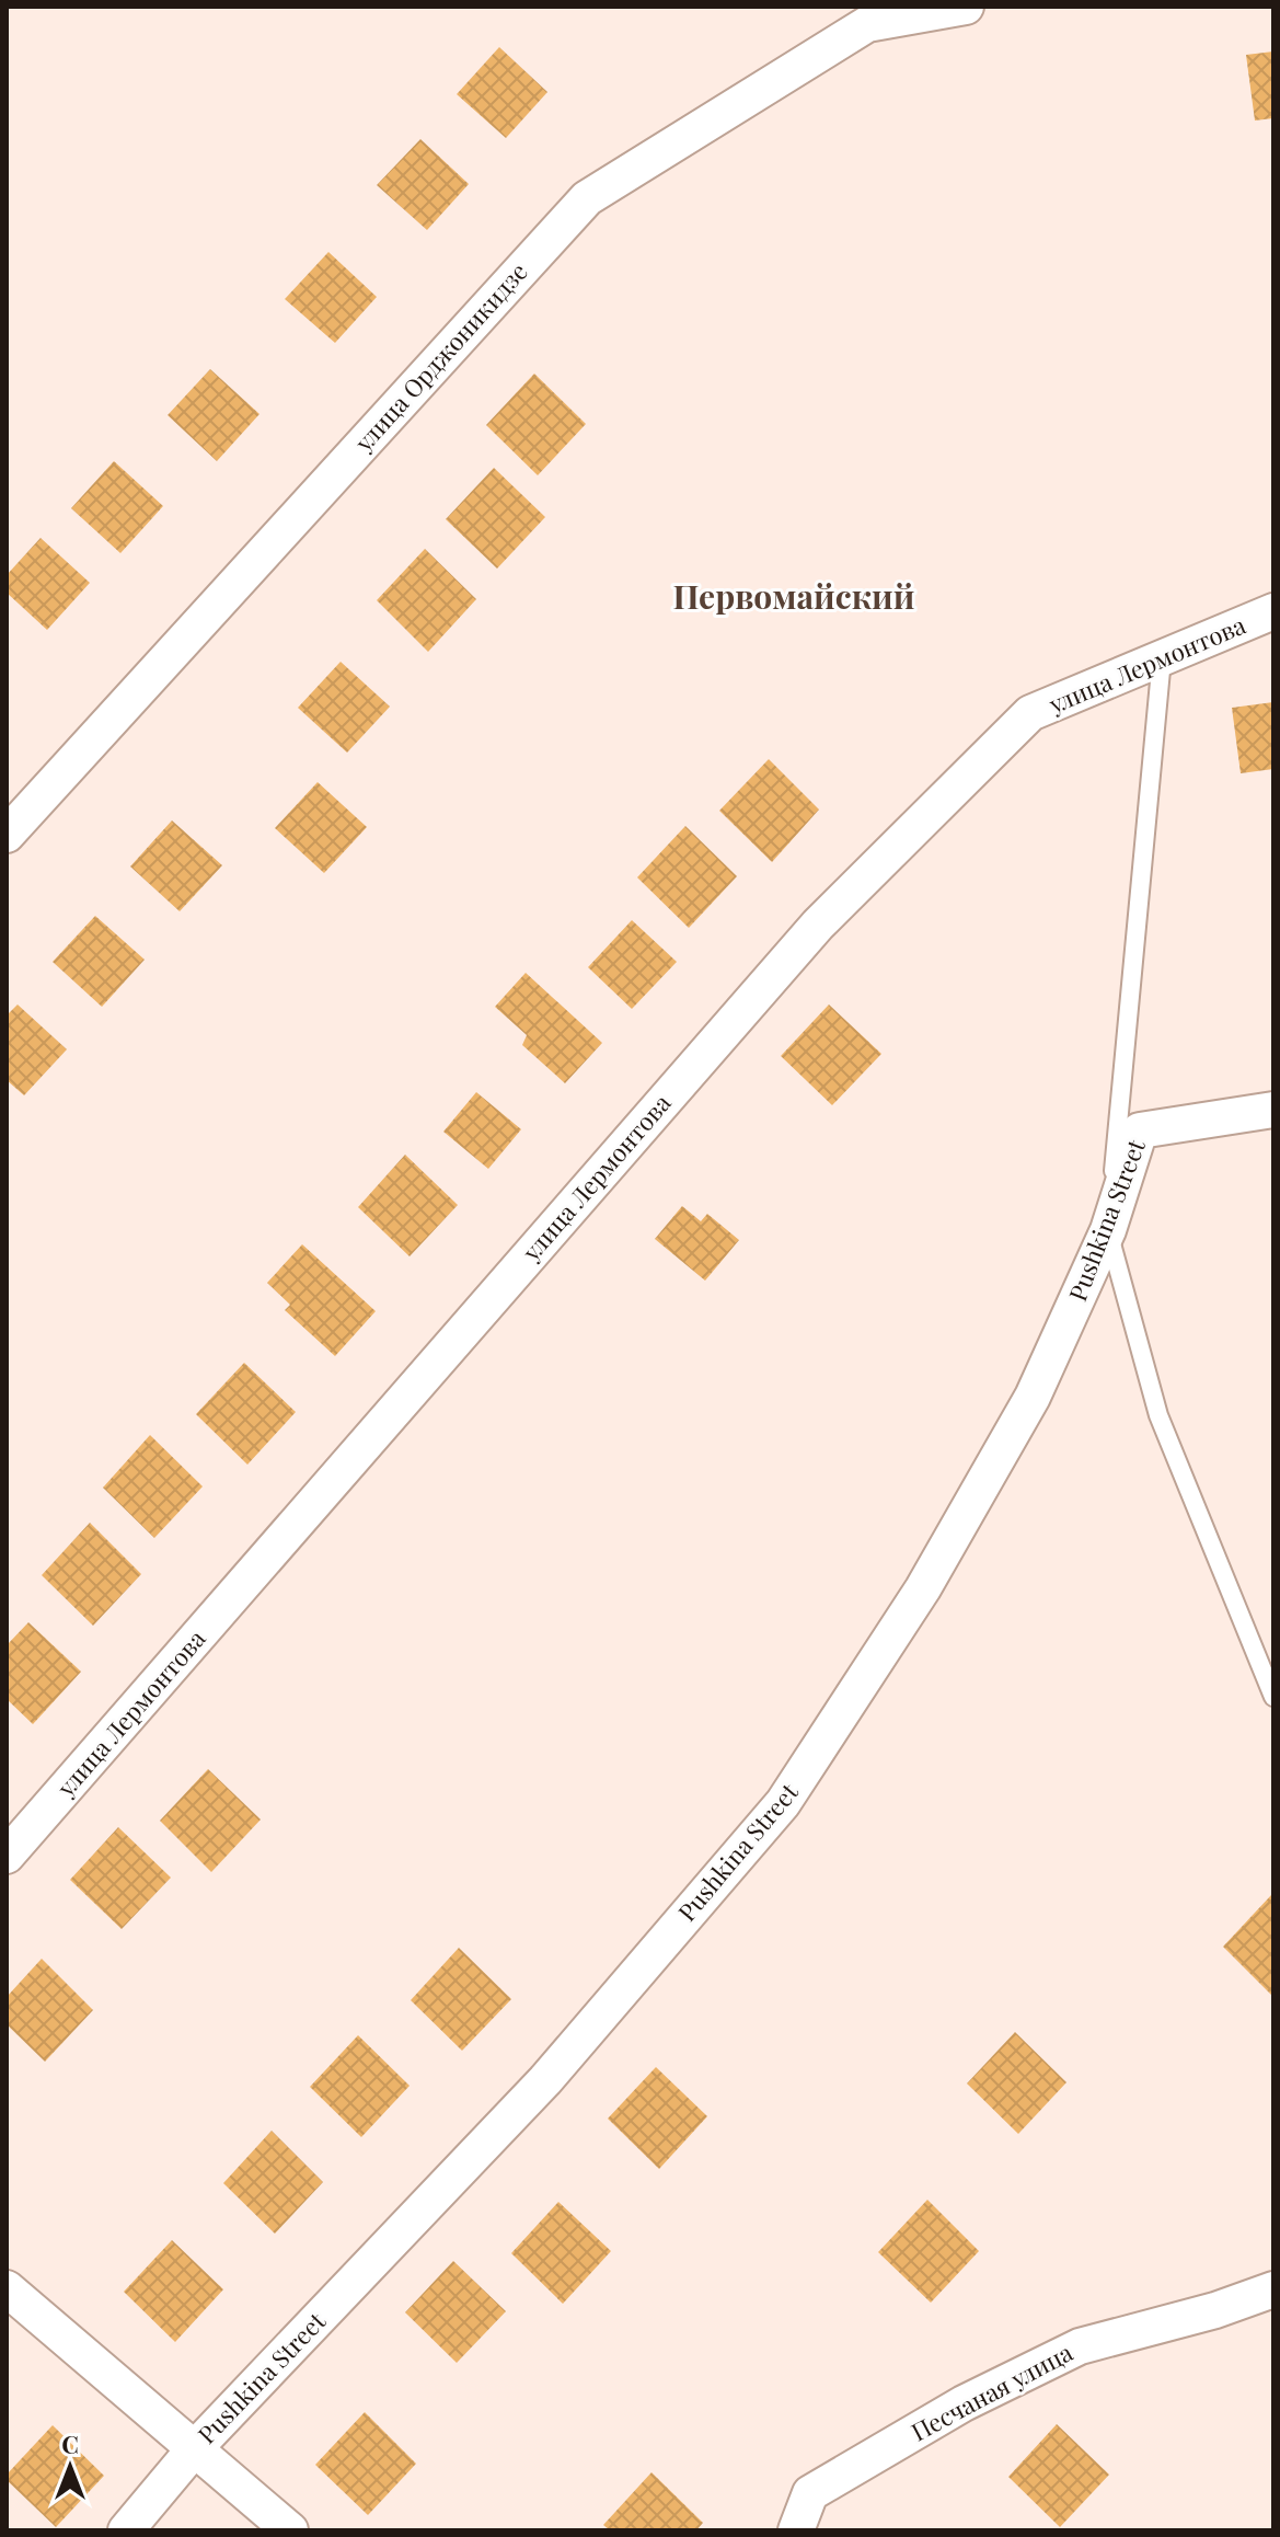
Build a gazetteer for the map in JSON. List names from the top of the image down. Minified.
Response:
{"streets":{"street":["улица Орджоникидзе","улица Лермонтова","Pushkina Street","Песчаная улица"]},"districts":["Первомайский"],"north":"top"}
